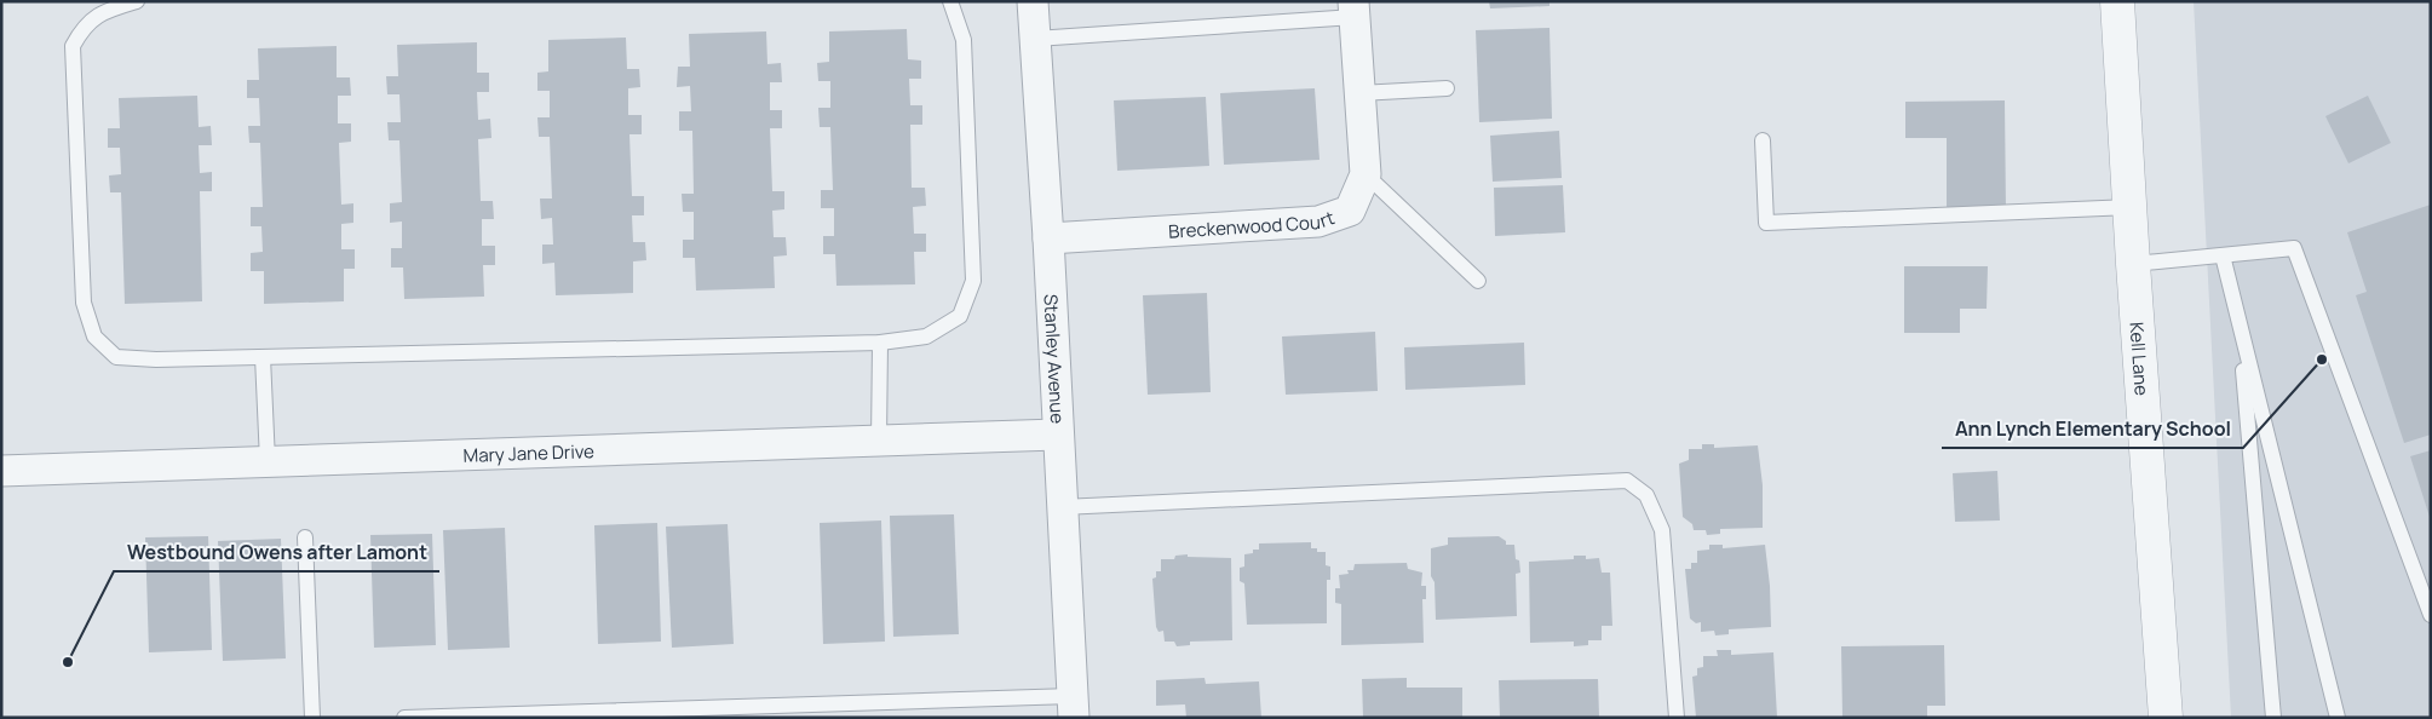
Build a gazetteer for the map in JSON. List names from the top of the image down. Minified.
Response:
{"streets":{"street":["Breckenwood Court","Stanley Avenue","Kell Lane","Mary Jane Drive"]},"crossings":[["Breckenwood Court","Stanley Avenue"],["Stanley Avenue","Mary Jane Drive"]],"places":["Ann Lynch Elementary School","Westbound Owens after Lamont"]}
